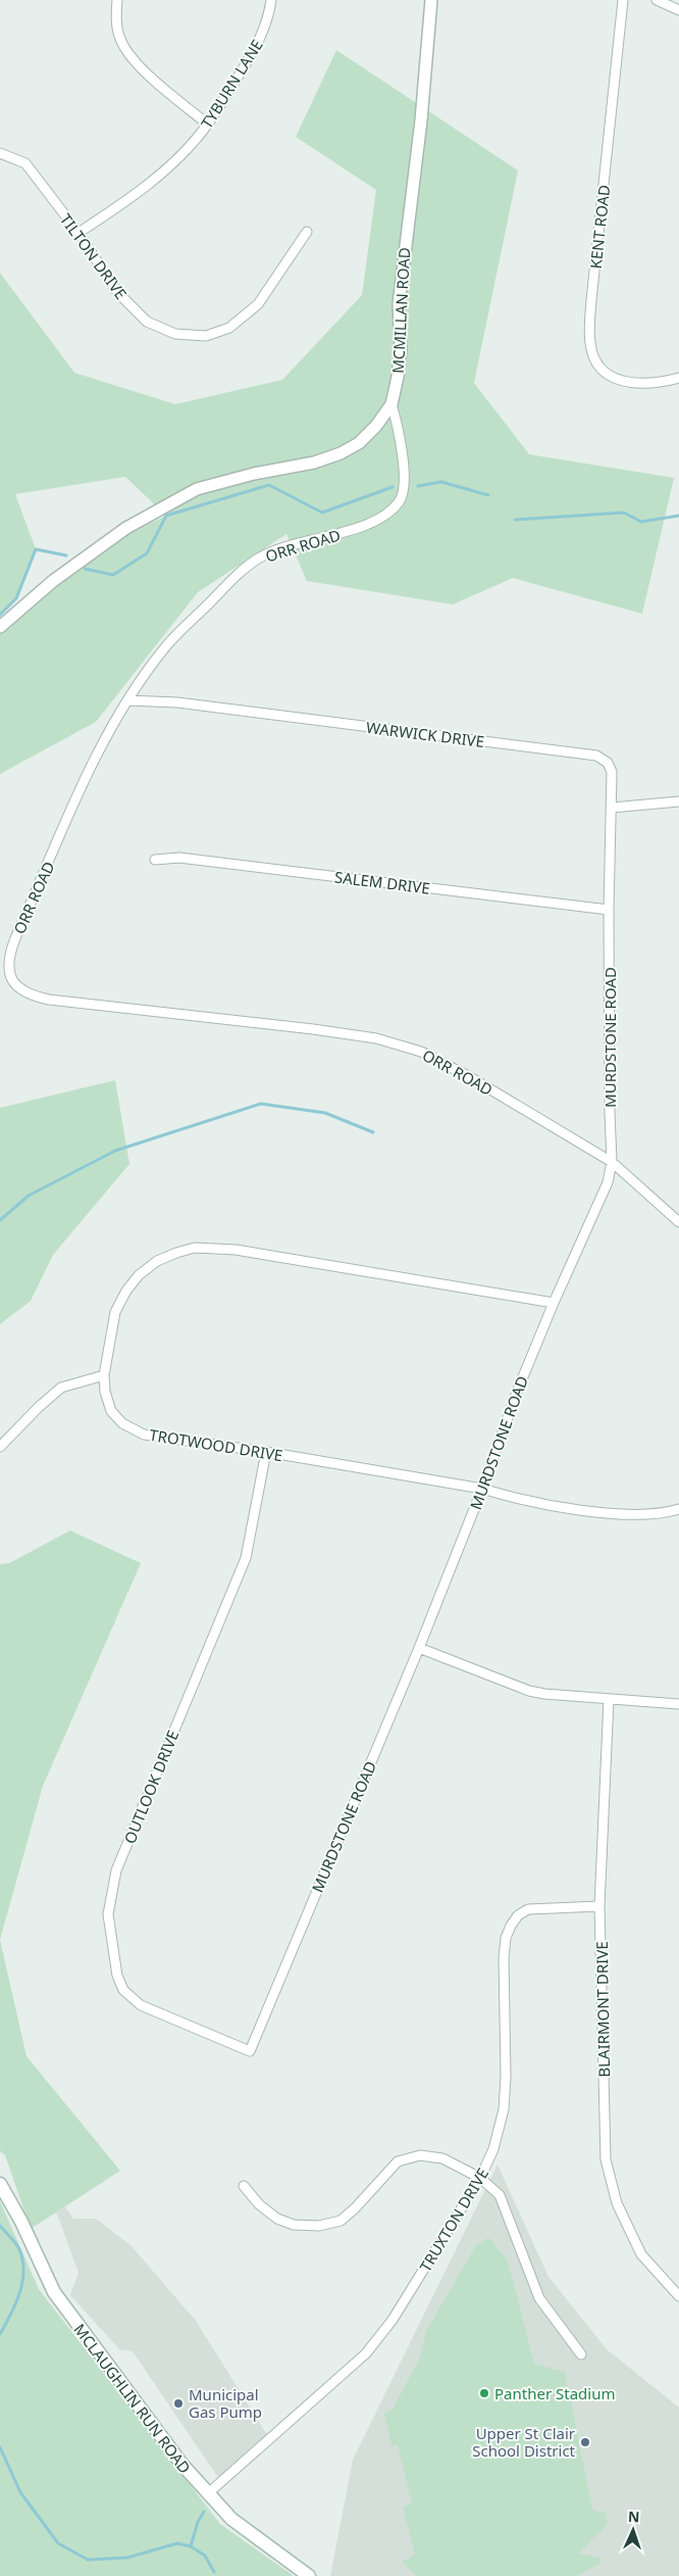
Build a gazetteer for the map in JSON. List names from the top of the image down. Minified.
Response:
{"streets":{"main road":["MCLAUGHLIN RUN ROAD"],"street":["TYBURN LANE","KENT ROAD","TILTON DRIVE","MCMILLAN ROAD","ORR ROAD","WARWICK DRIVE","SALEM DRIVE","MURDSTONE ROAD","TROTWOOD DRIVE","OUTLOOK DRIVE","BLAIRMONT DRIVE","TRUXTON DRIVE"]},"crossings":[["TYBURN LANE","TILTON DRIVE"],["MCMILLAN ROAD","ORR ROAD"],["ORR ROAD","WARWICK DRIVE"],["ORR ROAD","MURDSTONE ROAD"],["WARWICK DRIVE","MURDSTONE ROAD"],["SALEM DRIVE","MURDSTONE ROAD"],["MURDSTONE ROAD","TROTWOOD DRIVE"],["MURDSTONE ROAD","OUTLOOK DRIVE"],["TROTWOOD DRIVE","OUTLOOK DRIVE"],["BLAIRMONT DRIVE","TRUXTON DRIVE"],["TRUXTON DRIVE","MCLAUGHLIN RUN ROAD"]],"places":["Panther Stadium","Municipal Gas Pump","Upper St Clair School District"],"north":"top"}
